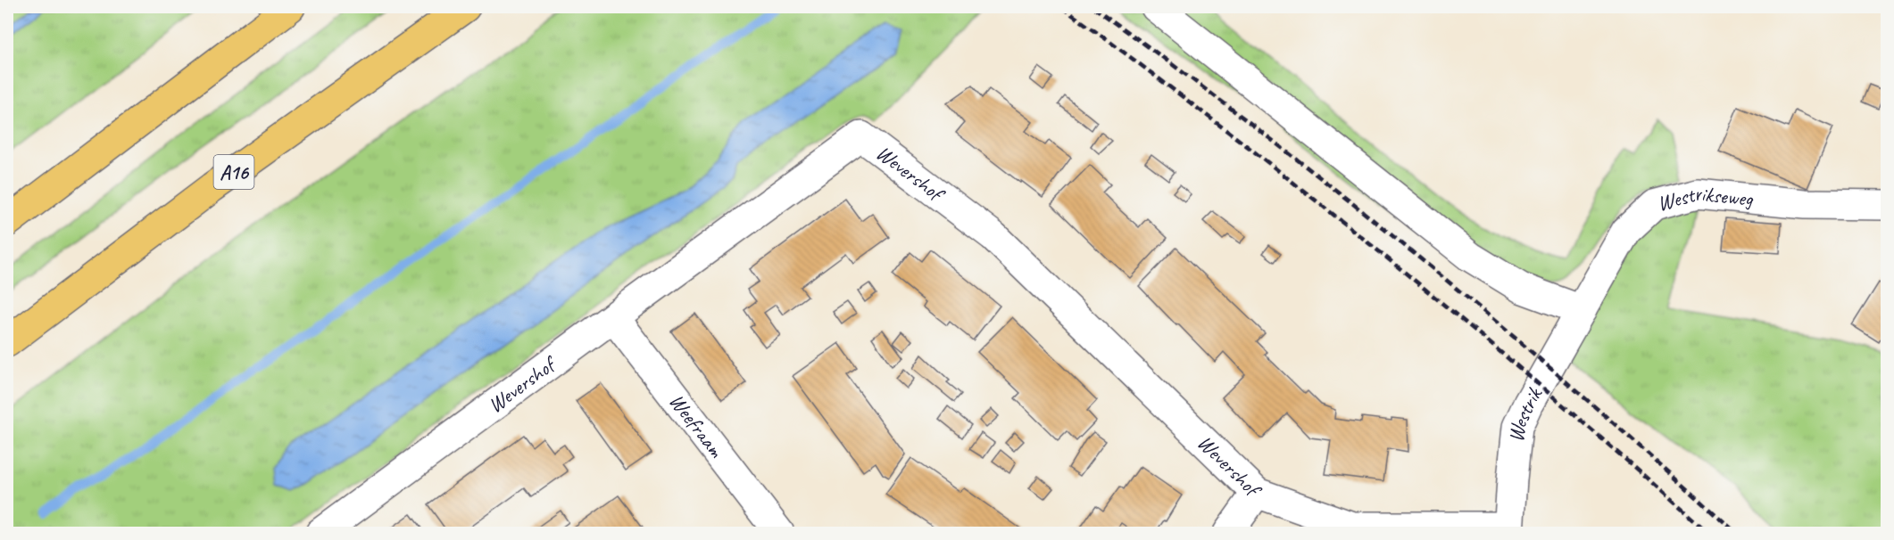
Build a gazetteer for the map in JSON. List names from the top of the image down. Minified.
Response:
{"streets":{"highway":["A16"],"street":["Wevershof","Westrikseweg","Westrik","Weefraam"]},"crossings":[["Wevershof","Westrik"],["Wevershof","Weefraam"],["Westrikseweg","Westrik"]]}
